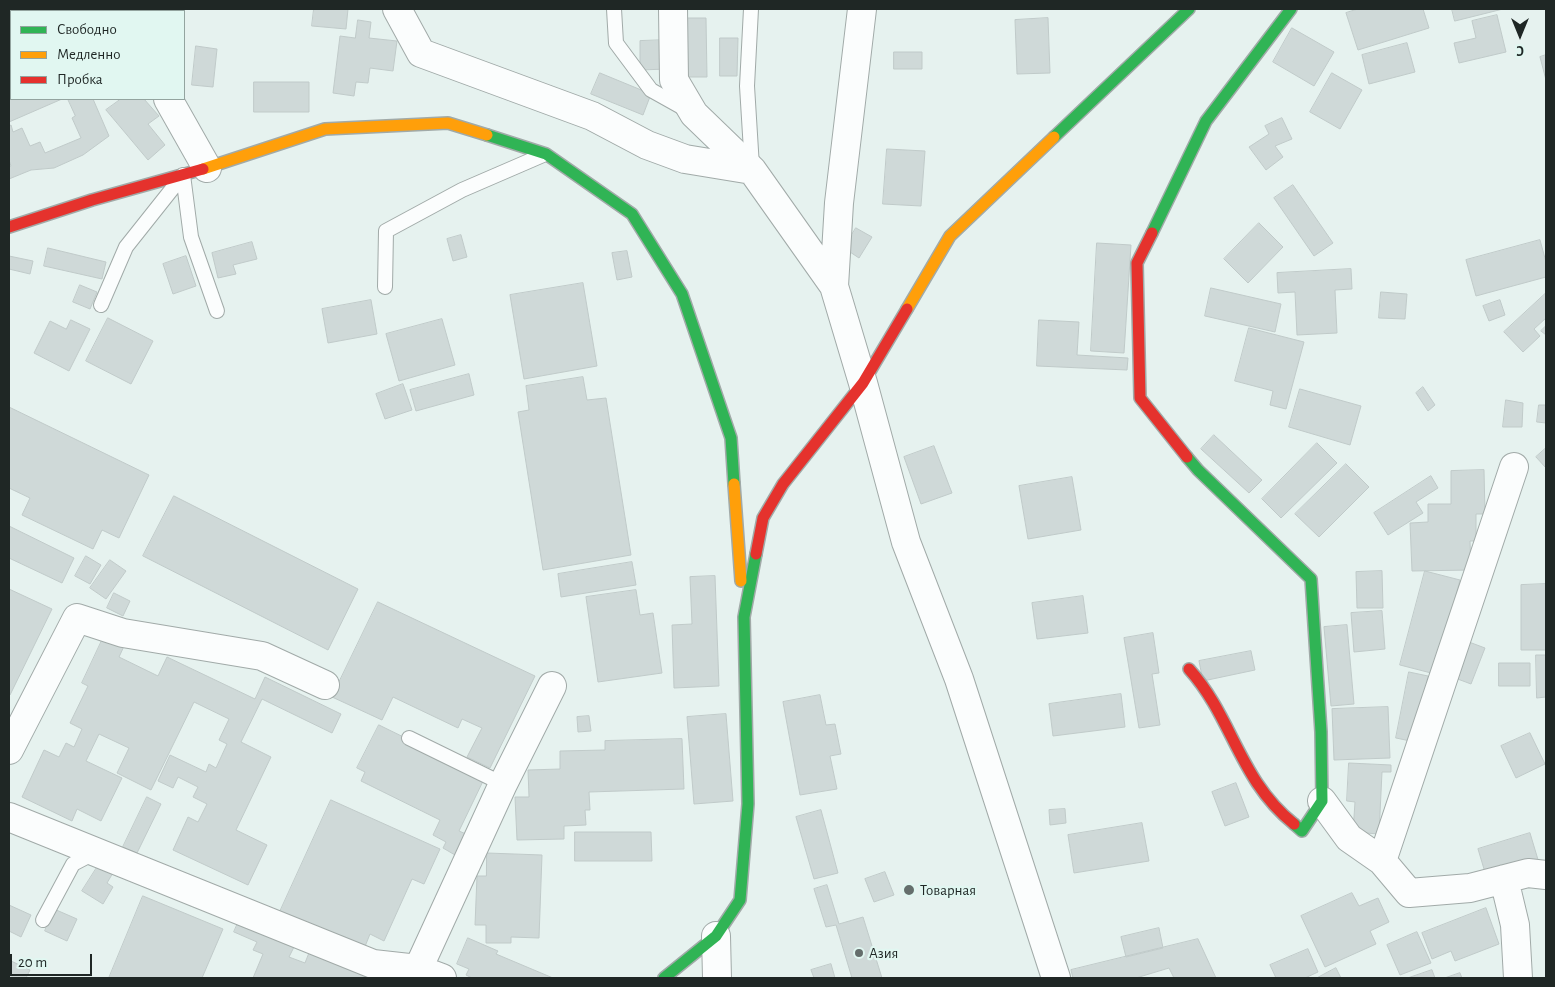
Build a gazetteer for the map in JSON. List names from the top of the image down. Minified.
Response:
{"places":["Товарная","Азия"],"legend":["Свободно","Медленно","Пробка"],"scale_bar":"20 m","north":"bottom"}
